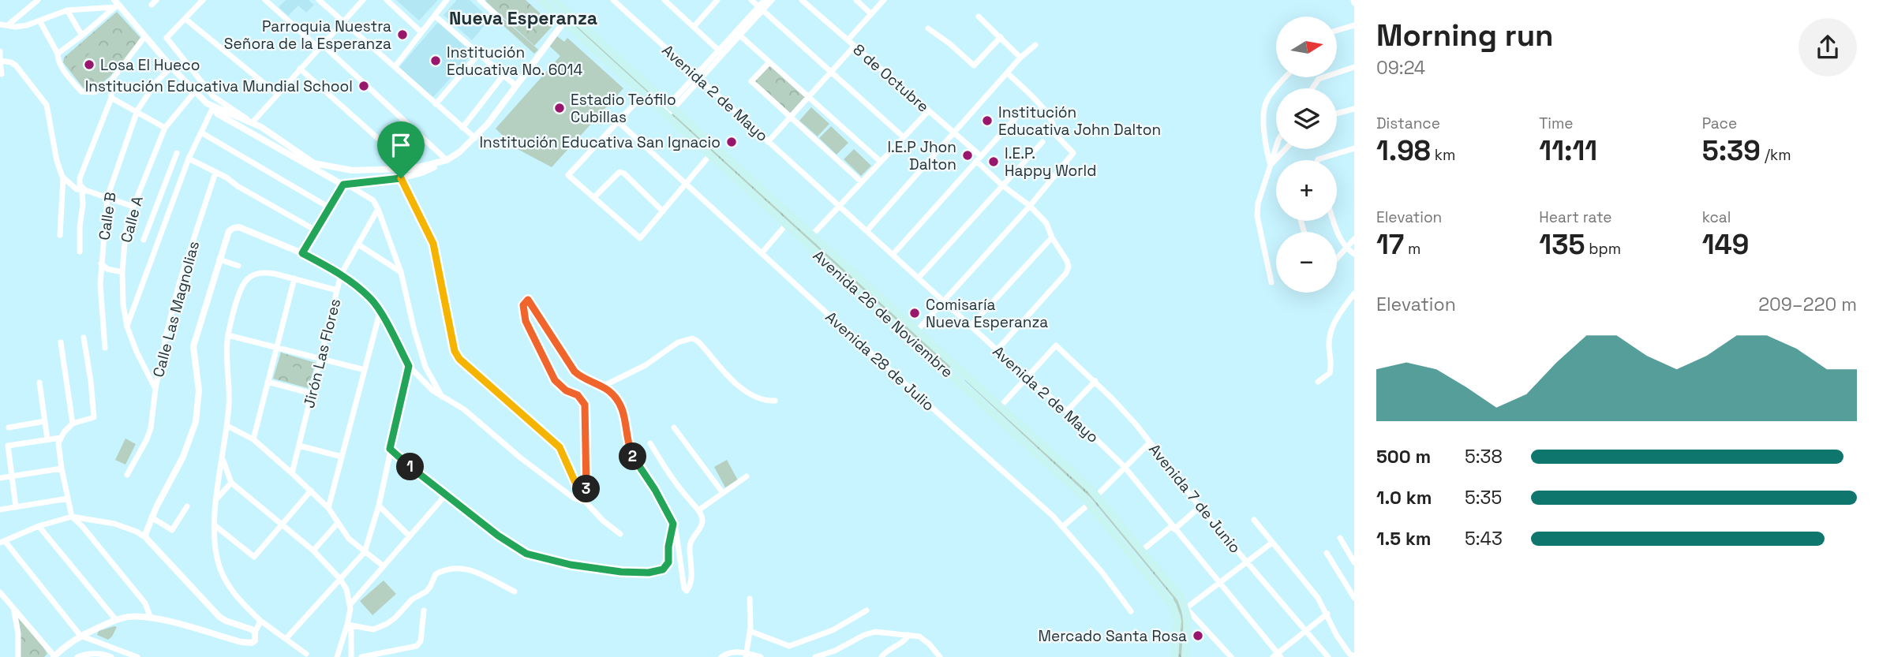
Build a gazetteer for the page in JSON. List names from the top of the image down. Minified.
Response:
{"streets":{"main road":["Avenida 26 de Noviembre"],"street":["8 de Octubre","Avenida 2 de Mayo","Calle B","Calle A","Calle Las Magnolias","Jirón Las Flores","Avenida 28 de Julio","Avenida 7 de Junio"]},"crossings":[["8 de Octubre","Avenida 2 de Mayo"],["Avenida 2 de Mayo","Avenida 7 de Junio"],["Calle A","Calle Las Magnolias"]],"districts":["Nueva Esperanza"],"places":["Parroquia Nuestra Señora de la Esperanza","Institución Educativa No. 6014","Losa El Hueco","Institución Educativa Mundial School","Estadio Teófilo Cubillas","Institución Educativa John Dalton","Institución Educativa San Ignacio","I.E.P Jhon Dalton","I.E.P. Happy World","Comisaría Nueva Esperanza","Mercado Santa Rosa"],"north":"right","page":{"heading":["Morning run","09:24"],"map_buttons":["+","−"],"stats":[["Distance","1.98 km"],["Time","11:11"],["Pace","5:39 /km"],["Elevation","17 m"],["Heart rate","135 bpm"],["kcal","149"]],"chart":["Elevation","209–220 m"],"list":[{"name":"500 m","note":"5:38"},{"name":"1.0 km","note":"5:35"},{"name":"1.5 km","note":"5:43"}],"pins":["2","1","3"]}}
